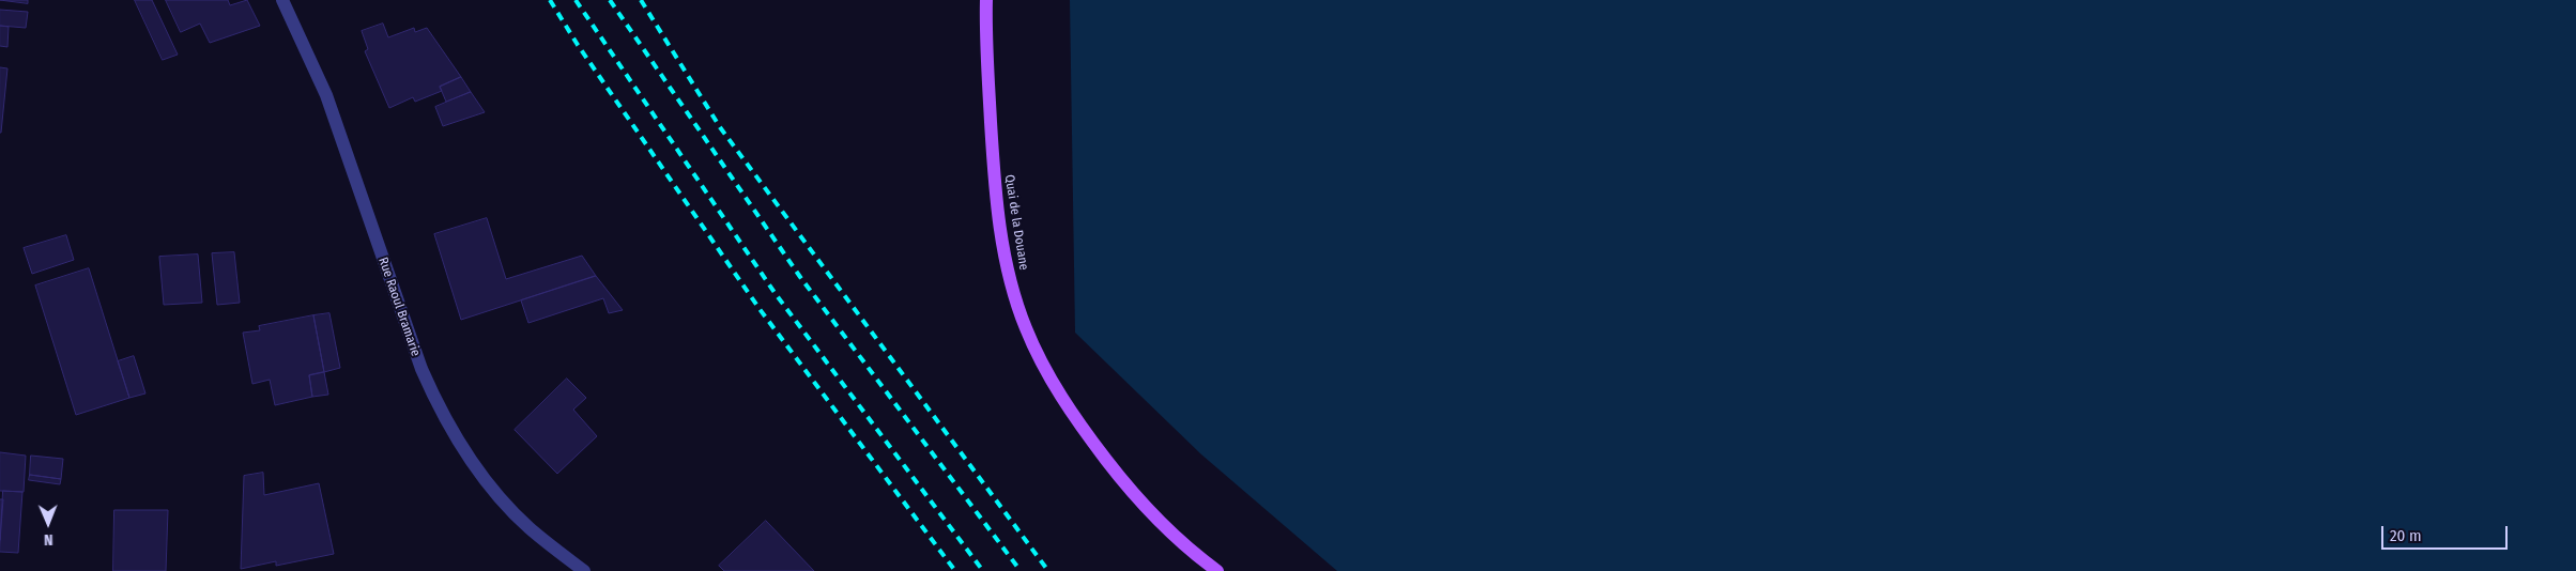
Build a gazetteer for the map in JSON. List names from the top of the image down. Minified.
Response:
{"streets":{"main road":["Quai de la Douane"],"street":["Rue Raoul Bramarie"]},"scale_bar":"20 m","north":"bottom"}
